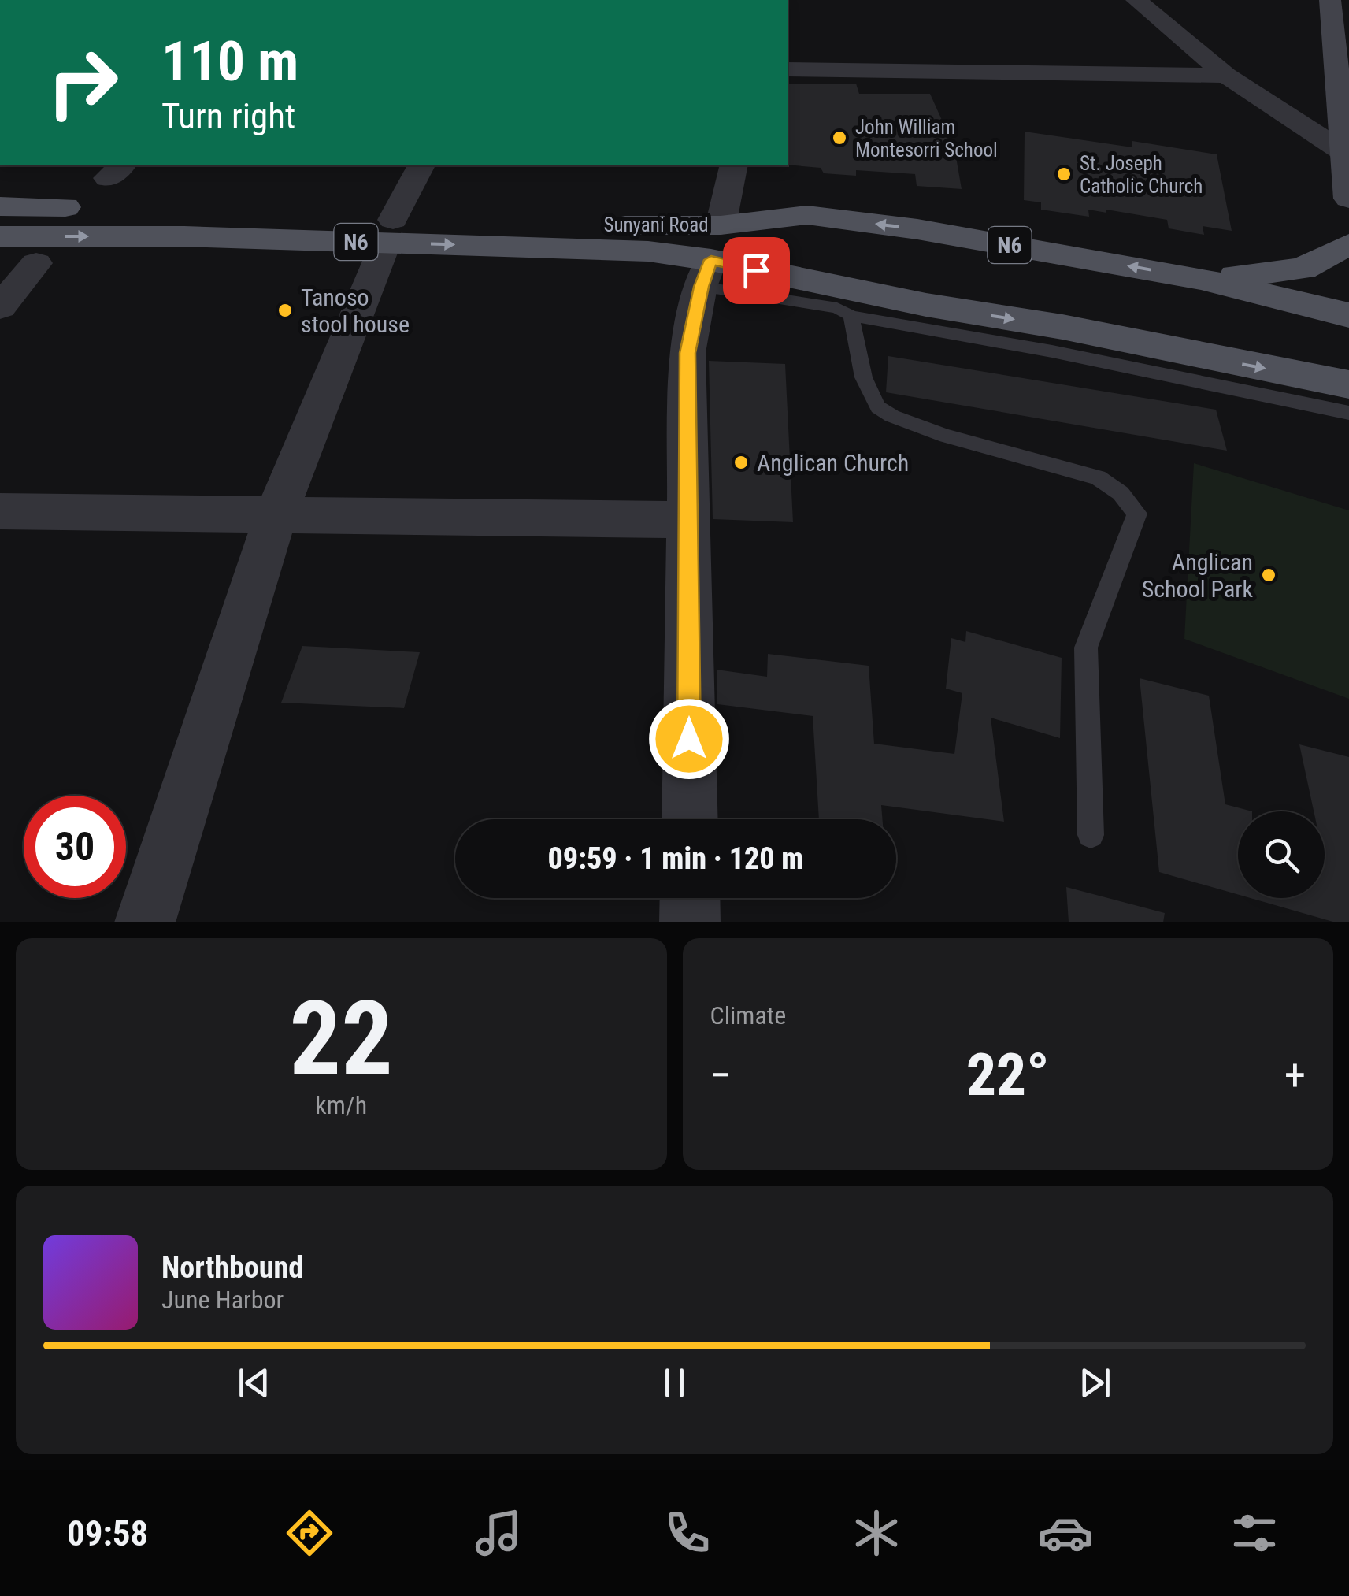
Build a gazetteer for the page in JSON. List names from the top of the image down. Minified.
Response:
{"streets":{"main road":["Sunyani Road","N6"]},"crossings":[["Sunyani Road","N6"]],"places":["John William Montesorri School","St. Joseph Catholic Church","Tanoso stool house","Anglican Church","Anglican School Park"],"page":{"turn":["110 m","Turn right"],"limit":"30","trip":"09:59 · 1 min · 120 m","tile":[["22","km/h"],"Climate"],"heat":["−","22°","+"],"song":["Northbound","June Harbor"],"tabs":"09:58"}}
